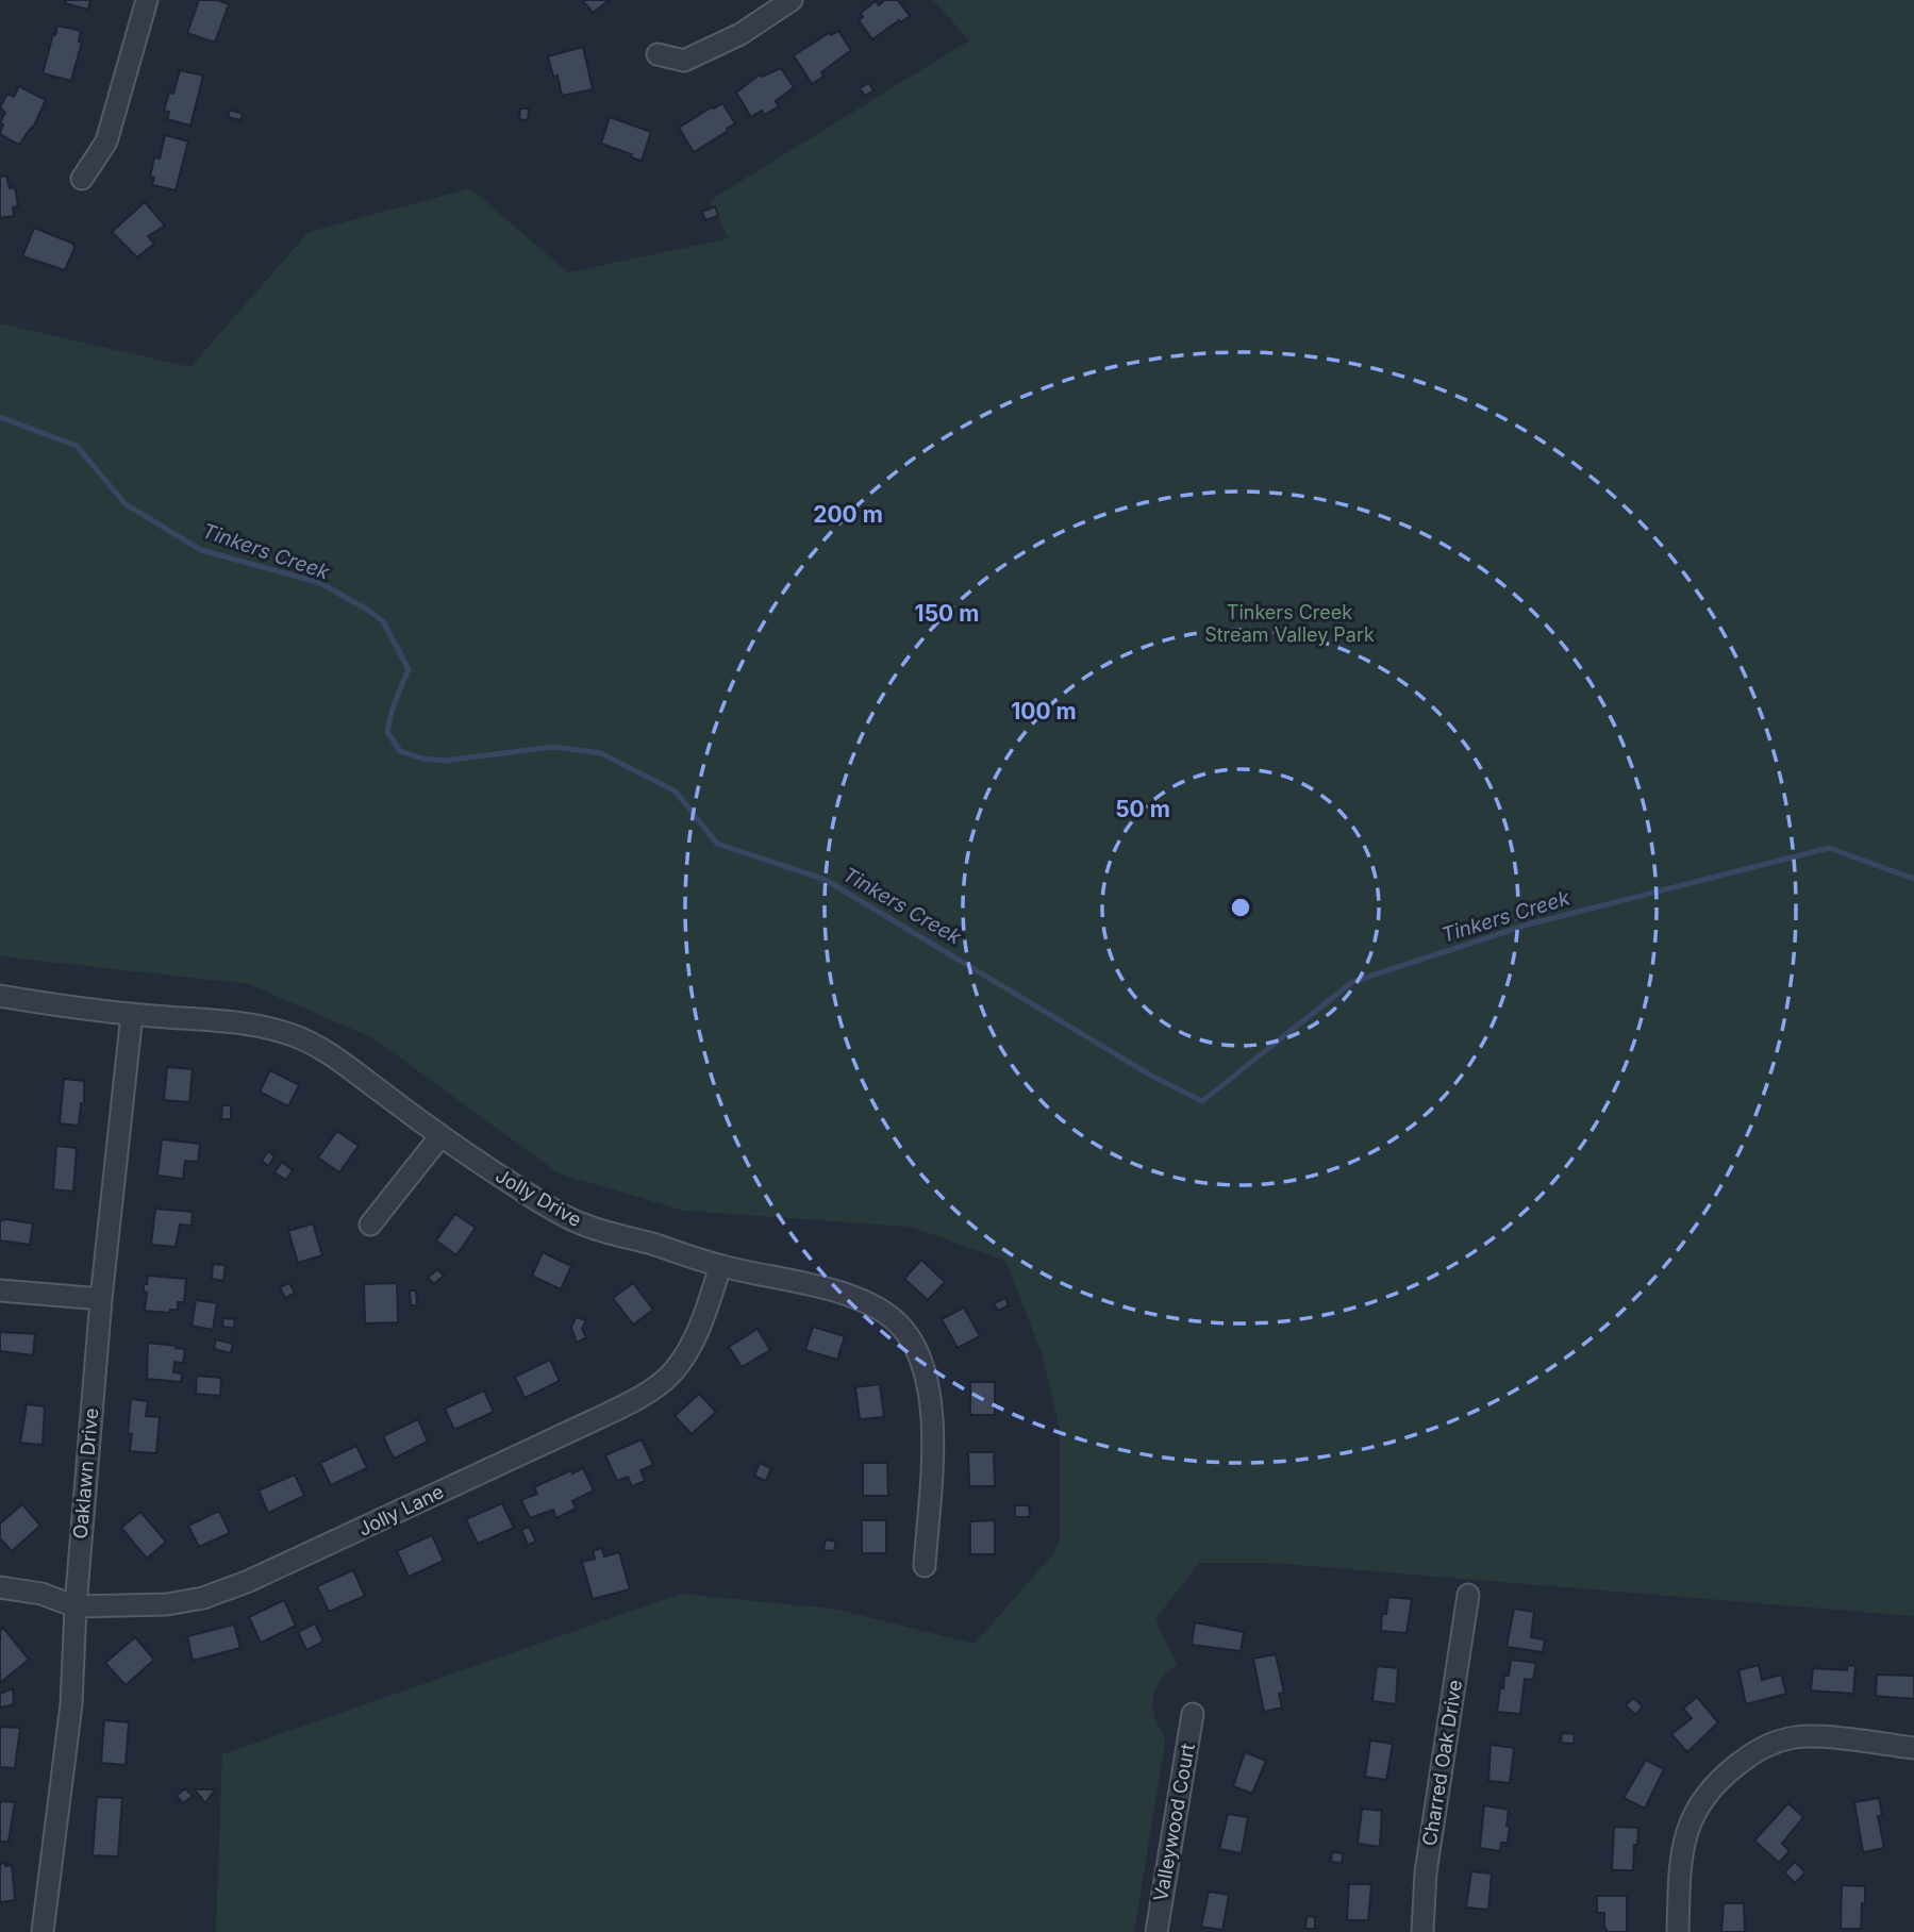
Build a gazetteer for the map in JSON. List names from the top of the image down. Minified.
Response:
{"streets":{"street":["Jolly Drive","Oaklawn Drive","Jolly Lane","Charred Oak Drive","Valleywood Court"]},"crossings":[["Jolly Drive","Oaklawn Drive"],["Jolly Drive","Jolly Lane"],["Oaklawn Drive","Jolly Lane"]],"water":["Tinkers Creek"],"parks":["Tinkers Creek Stream Valley Park"],"rings":["200 m","150 m","100 m","50 m"]}
